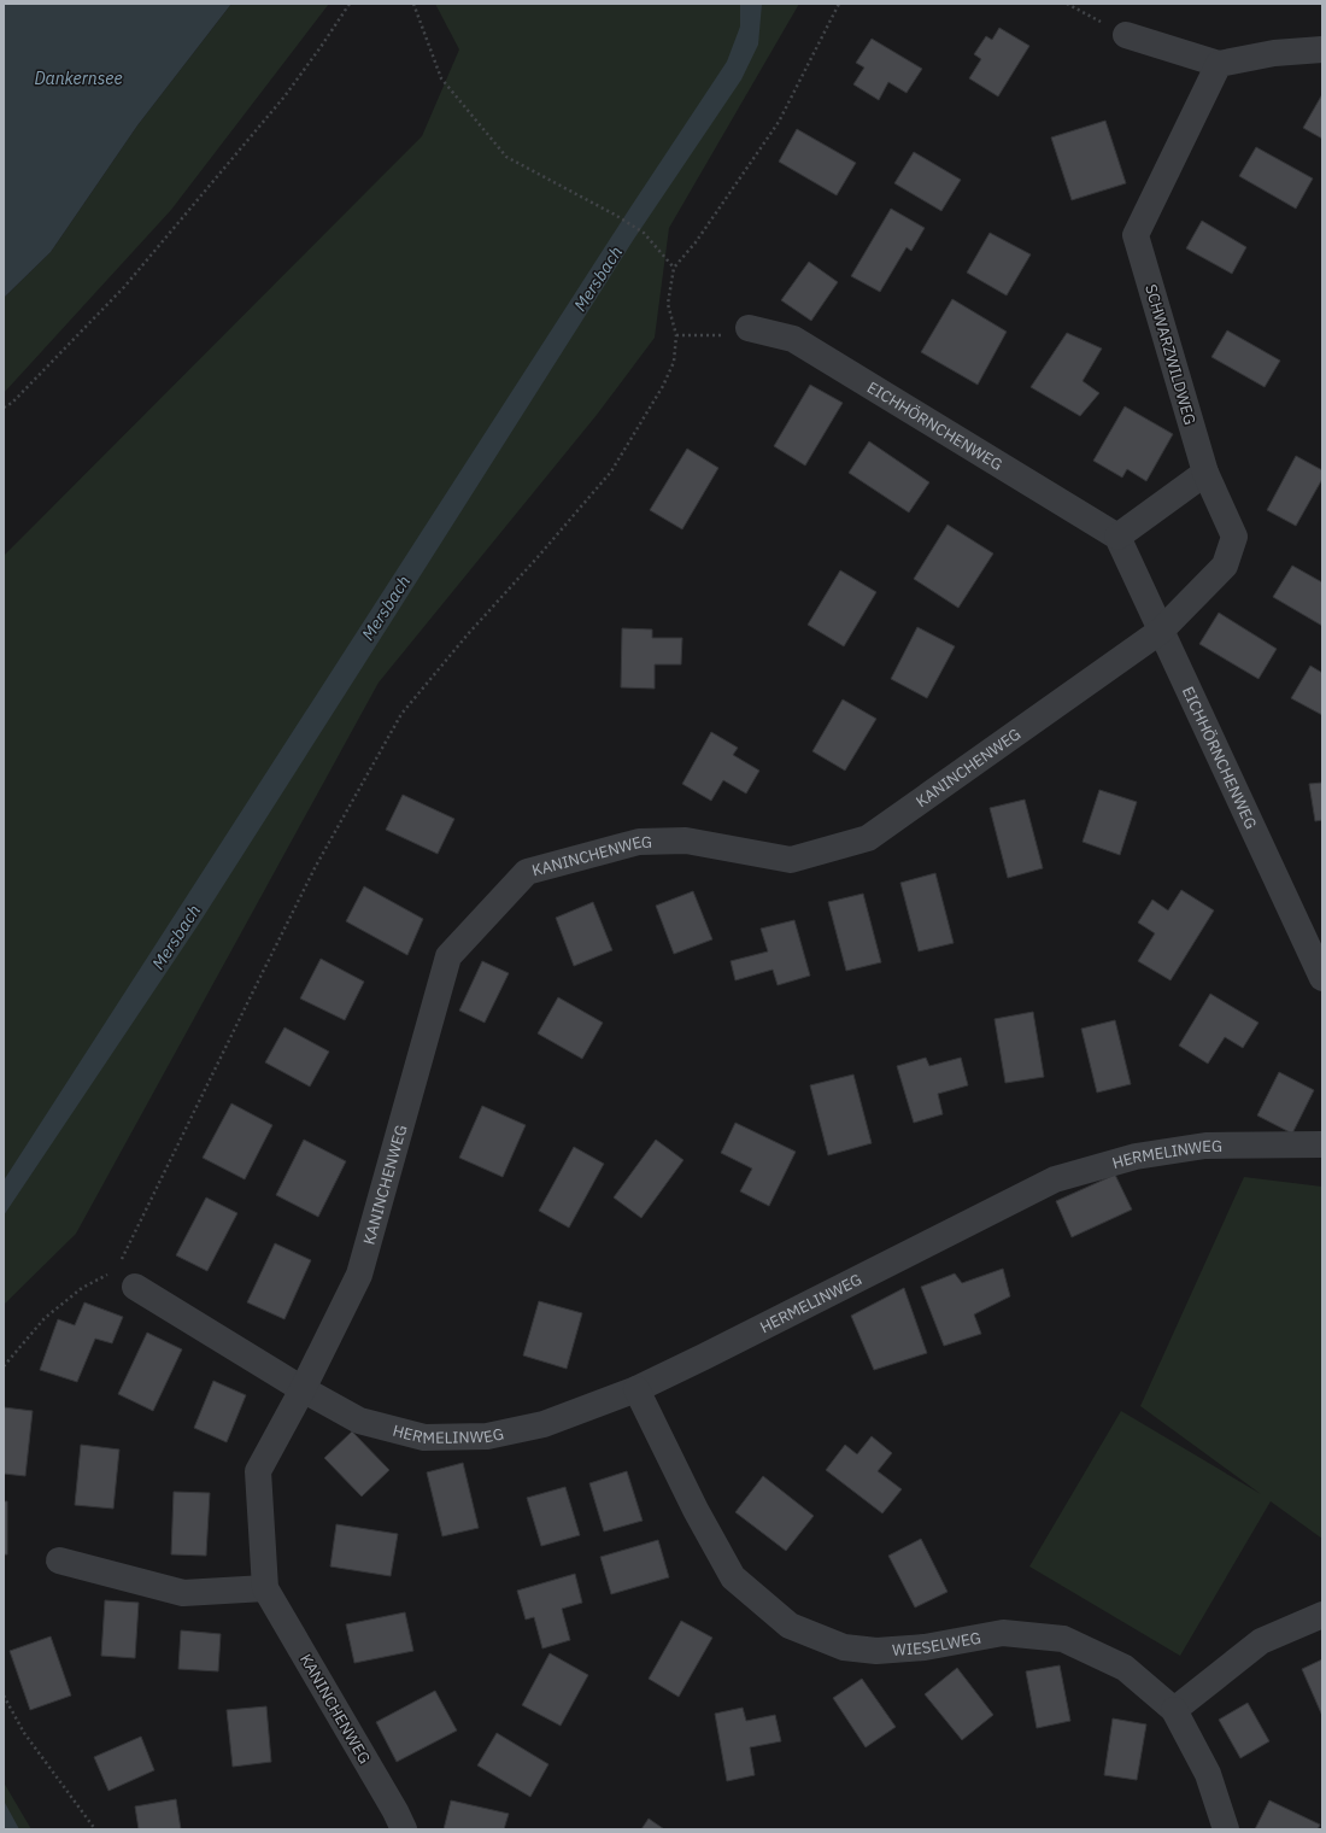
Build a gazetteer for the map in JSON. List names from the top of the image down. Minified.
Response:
{"streets":{"street":["SCHWARZWILDWEG","EICHHÖRNCHENWEG","KANINCHENWEG","HERMELINWEG","WIESELWEG"]},"crossings":[["SCHWARZWILDWEG","EICHHÖRNCHENWEG"],["SCHWARZWILDWEG","KANINCHENWEG"],["EICHHÖRNCHENWEG","KANINCHENWEG"],["KANINCHENWEG","HERMELINWEG"],["HERMELINWEG","WIESELWEG"]],"water":["Dankernsee","Mersbach"]}
